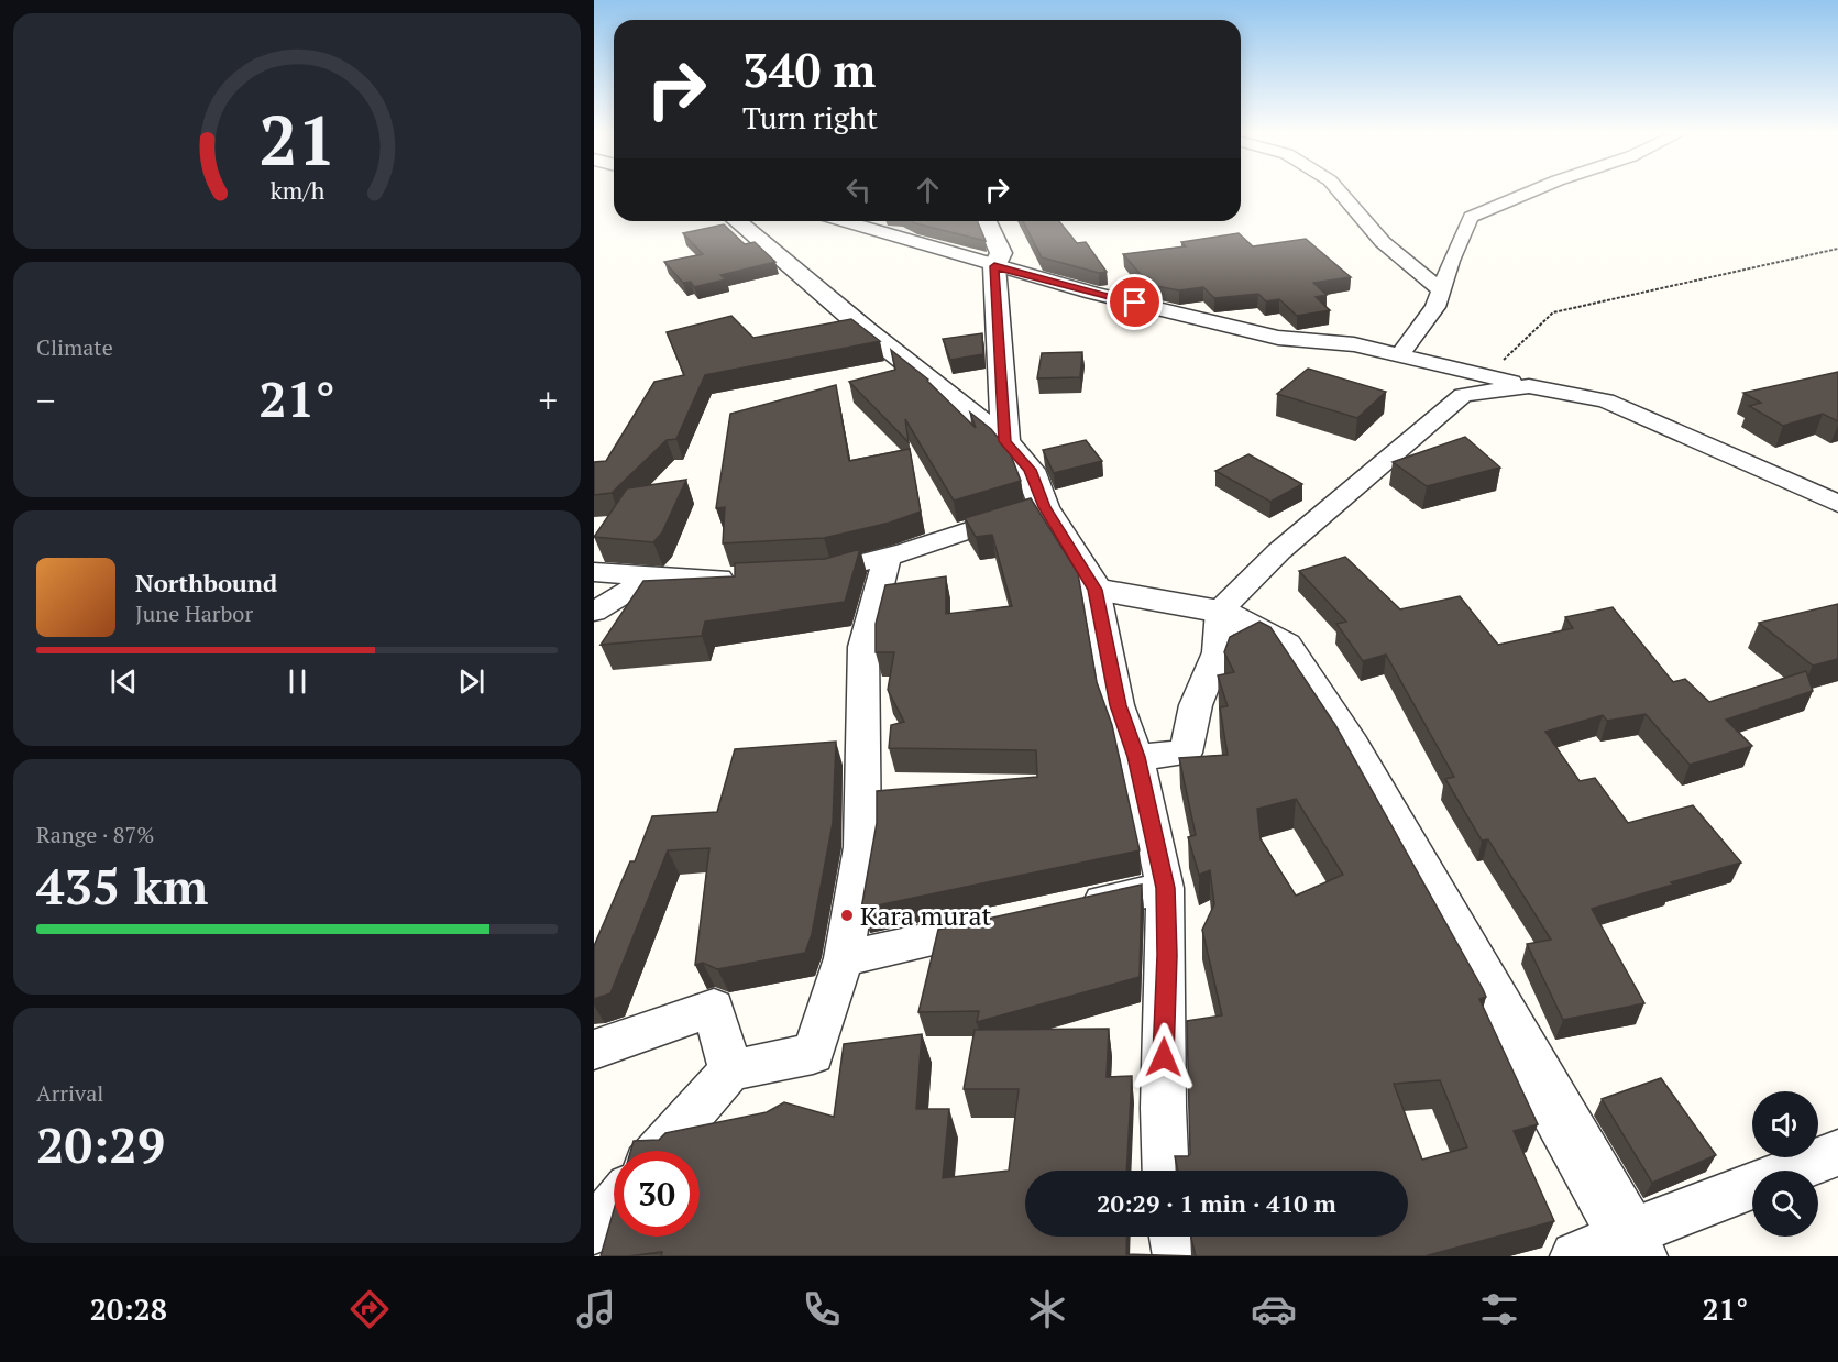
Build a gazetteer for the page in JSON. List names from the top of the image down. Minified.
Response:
{"places":["Kara murat"],"page":{"turn":["340 m","Turn right"],"tile":["Climate",["Range · 87%","435 km"],["Arrival","20:29"]],"heat":["−","21°","+"],"song":["Northbound","June Harbor"],"limit":"30","trip":"20:29 · 1 min · 410 m","tabs":["20:28","21°"],"gauge":["21","km/h"]}}
